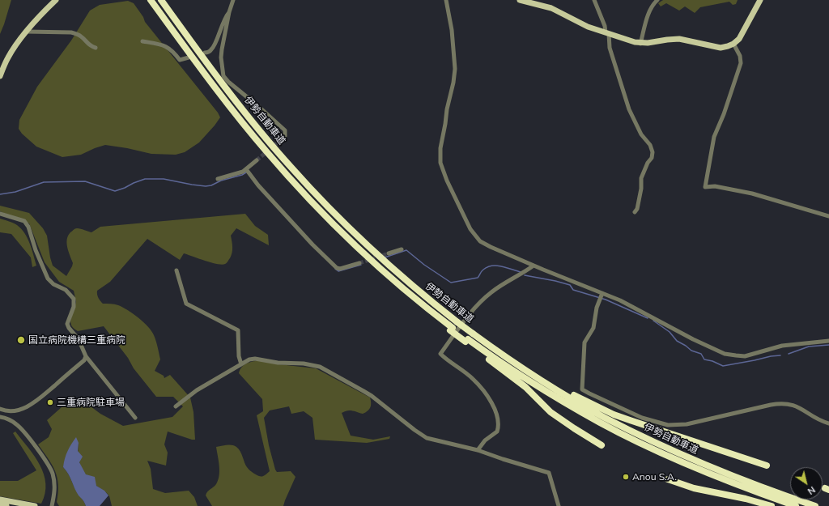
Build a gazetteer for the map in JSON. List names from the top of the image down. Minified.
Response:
{"streets":{"highway":["伊勢自動車道"]},"places":["国立病院機構三重病院","三重病院駐車場","Anou S.A."],"north":"bottom right"}
